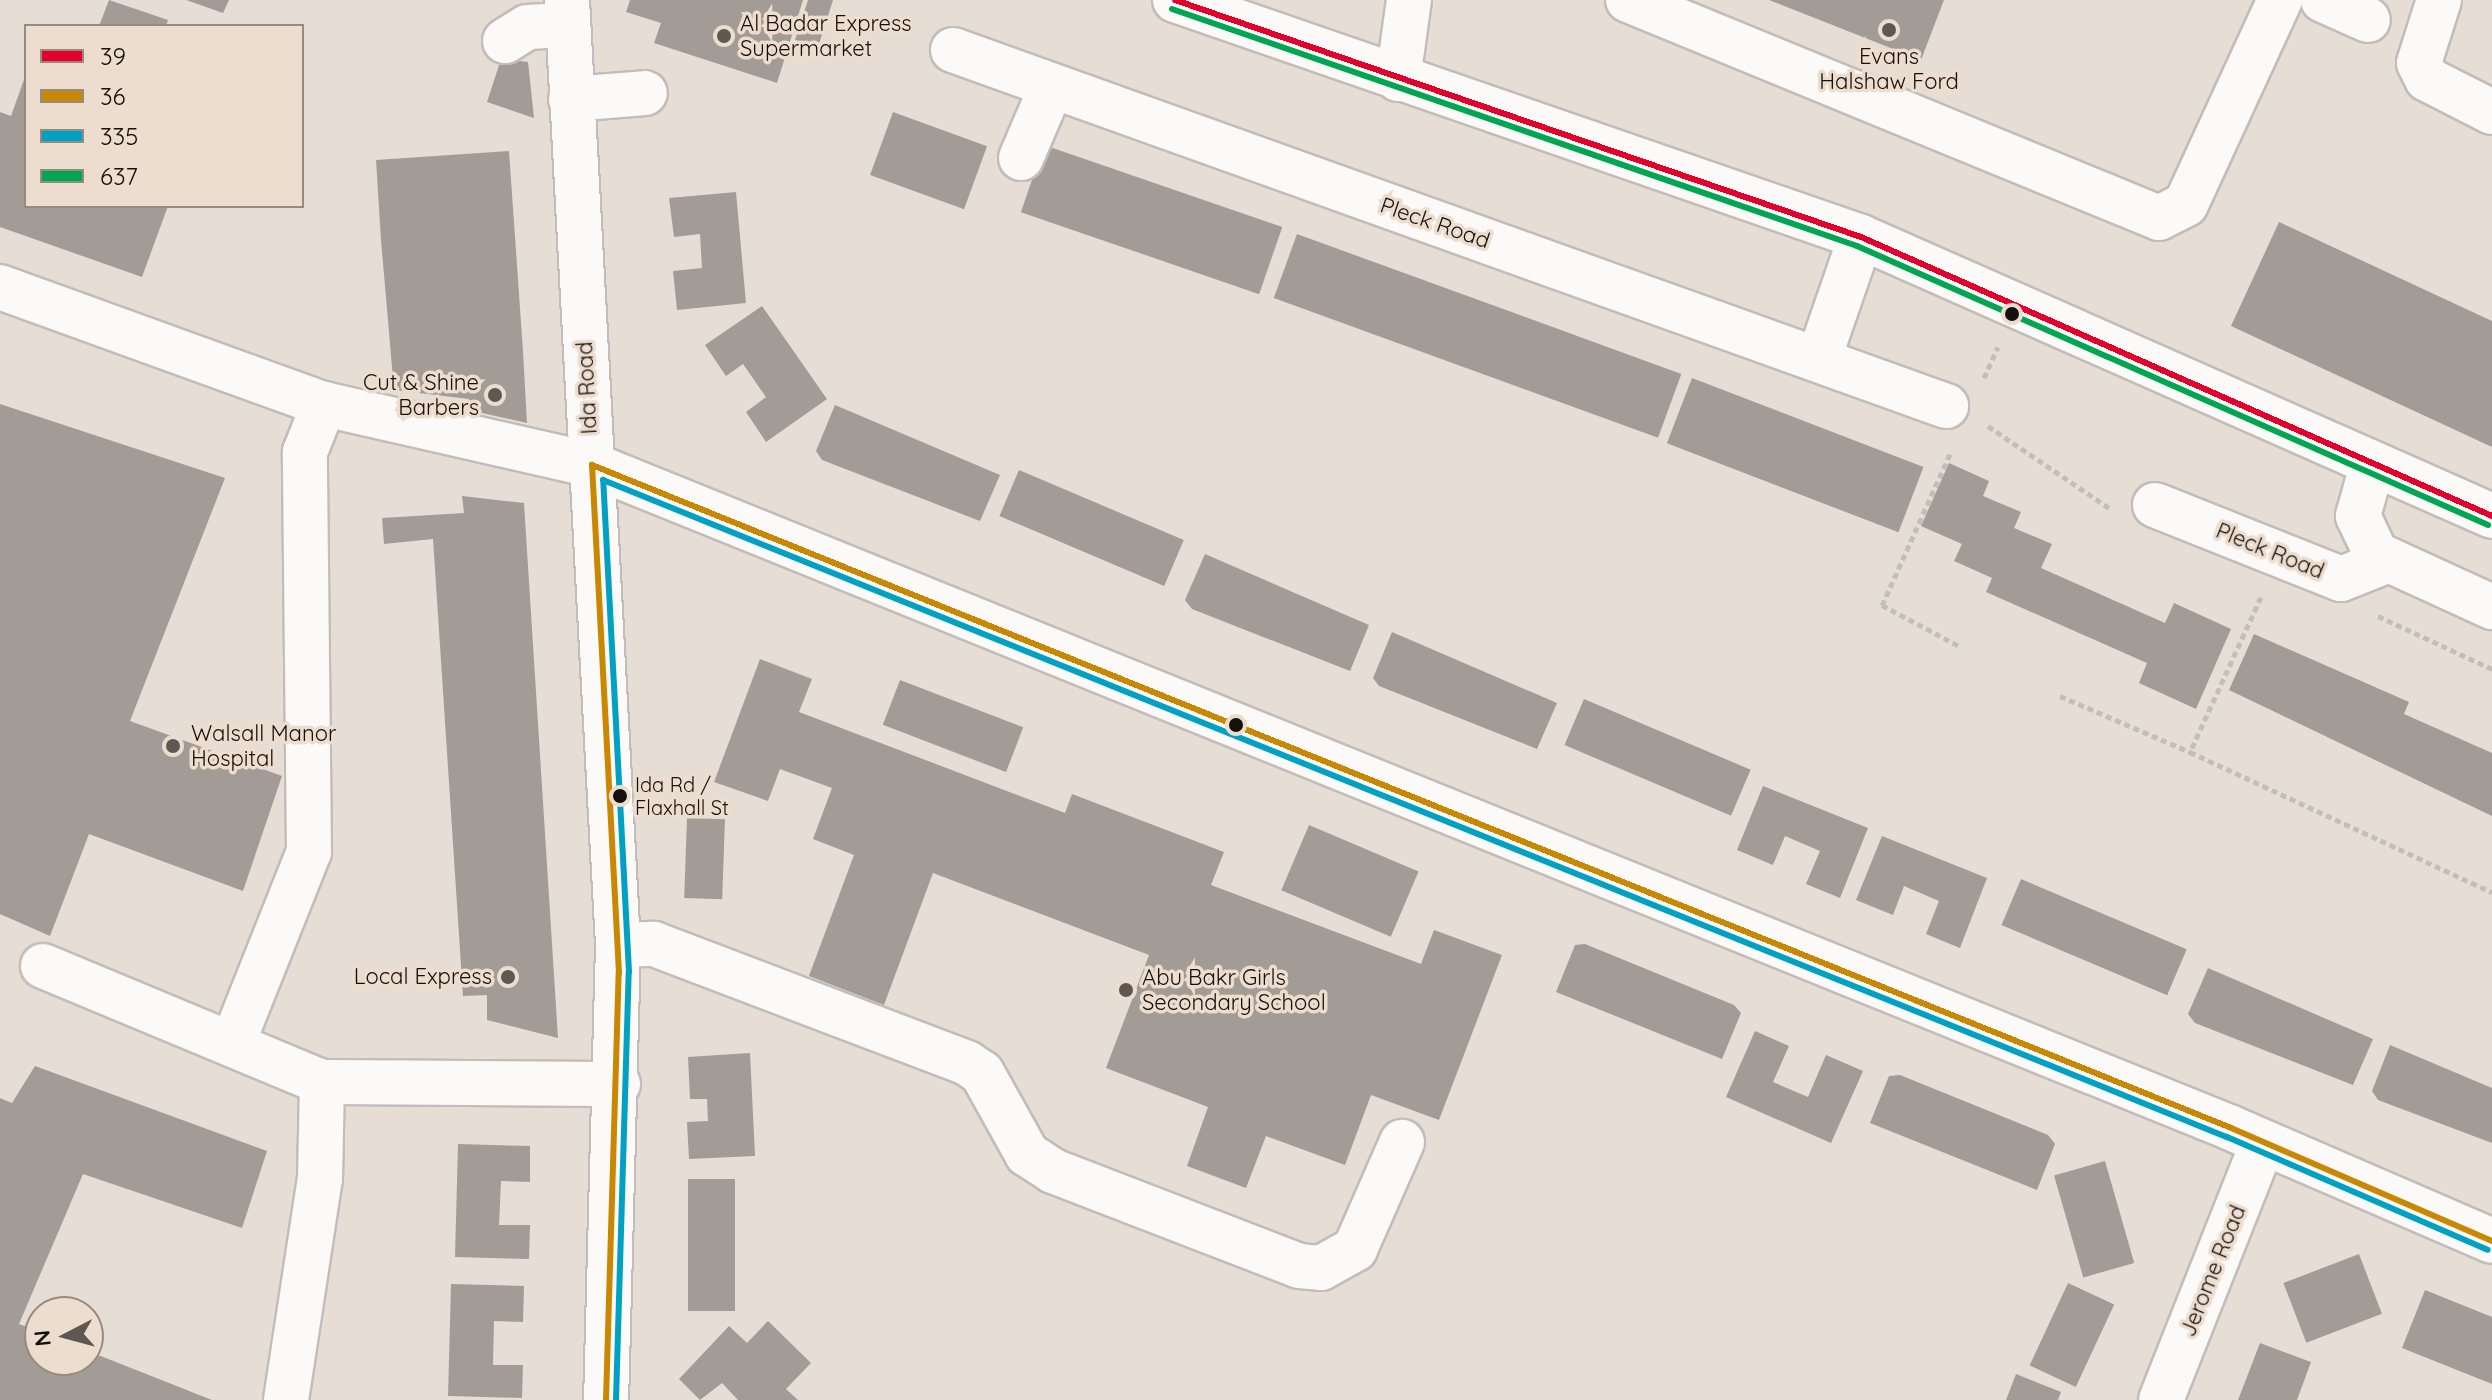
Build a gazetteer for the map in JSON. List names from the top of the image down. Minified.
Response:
{"streets":{"main road":["Pleck Road","Ida Road","Jerome Road"]},"places":["Evans Halshaw Ford","Al Badar Express Supermarket","Cut & Shine Barbers","Walsall Manor Hospital","Ida Rd / Flaxhall St","Local Express","Abu Bakr Girls Secondary School"],"lines":["transit line 39","transit line 637","transit line 36","transit line 335"],"legend":["39","36","335","637"],"north":"left"}
